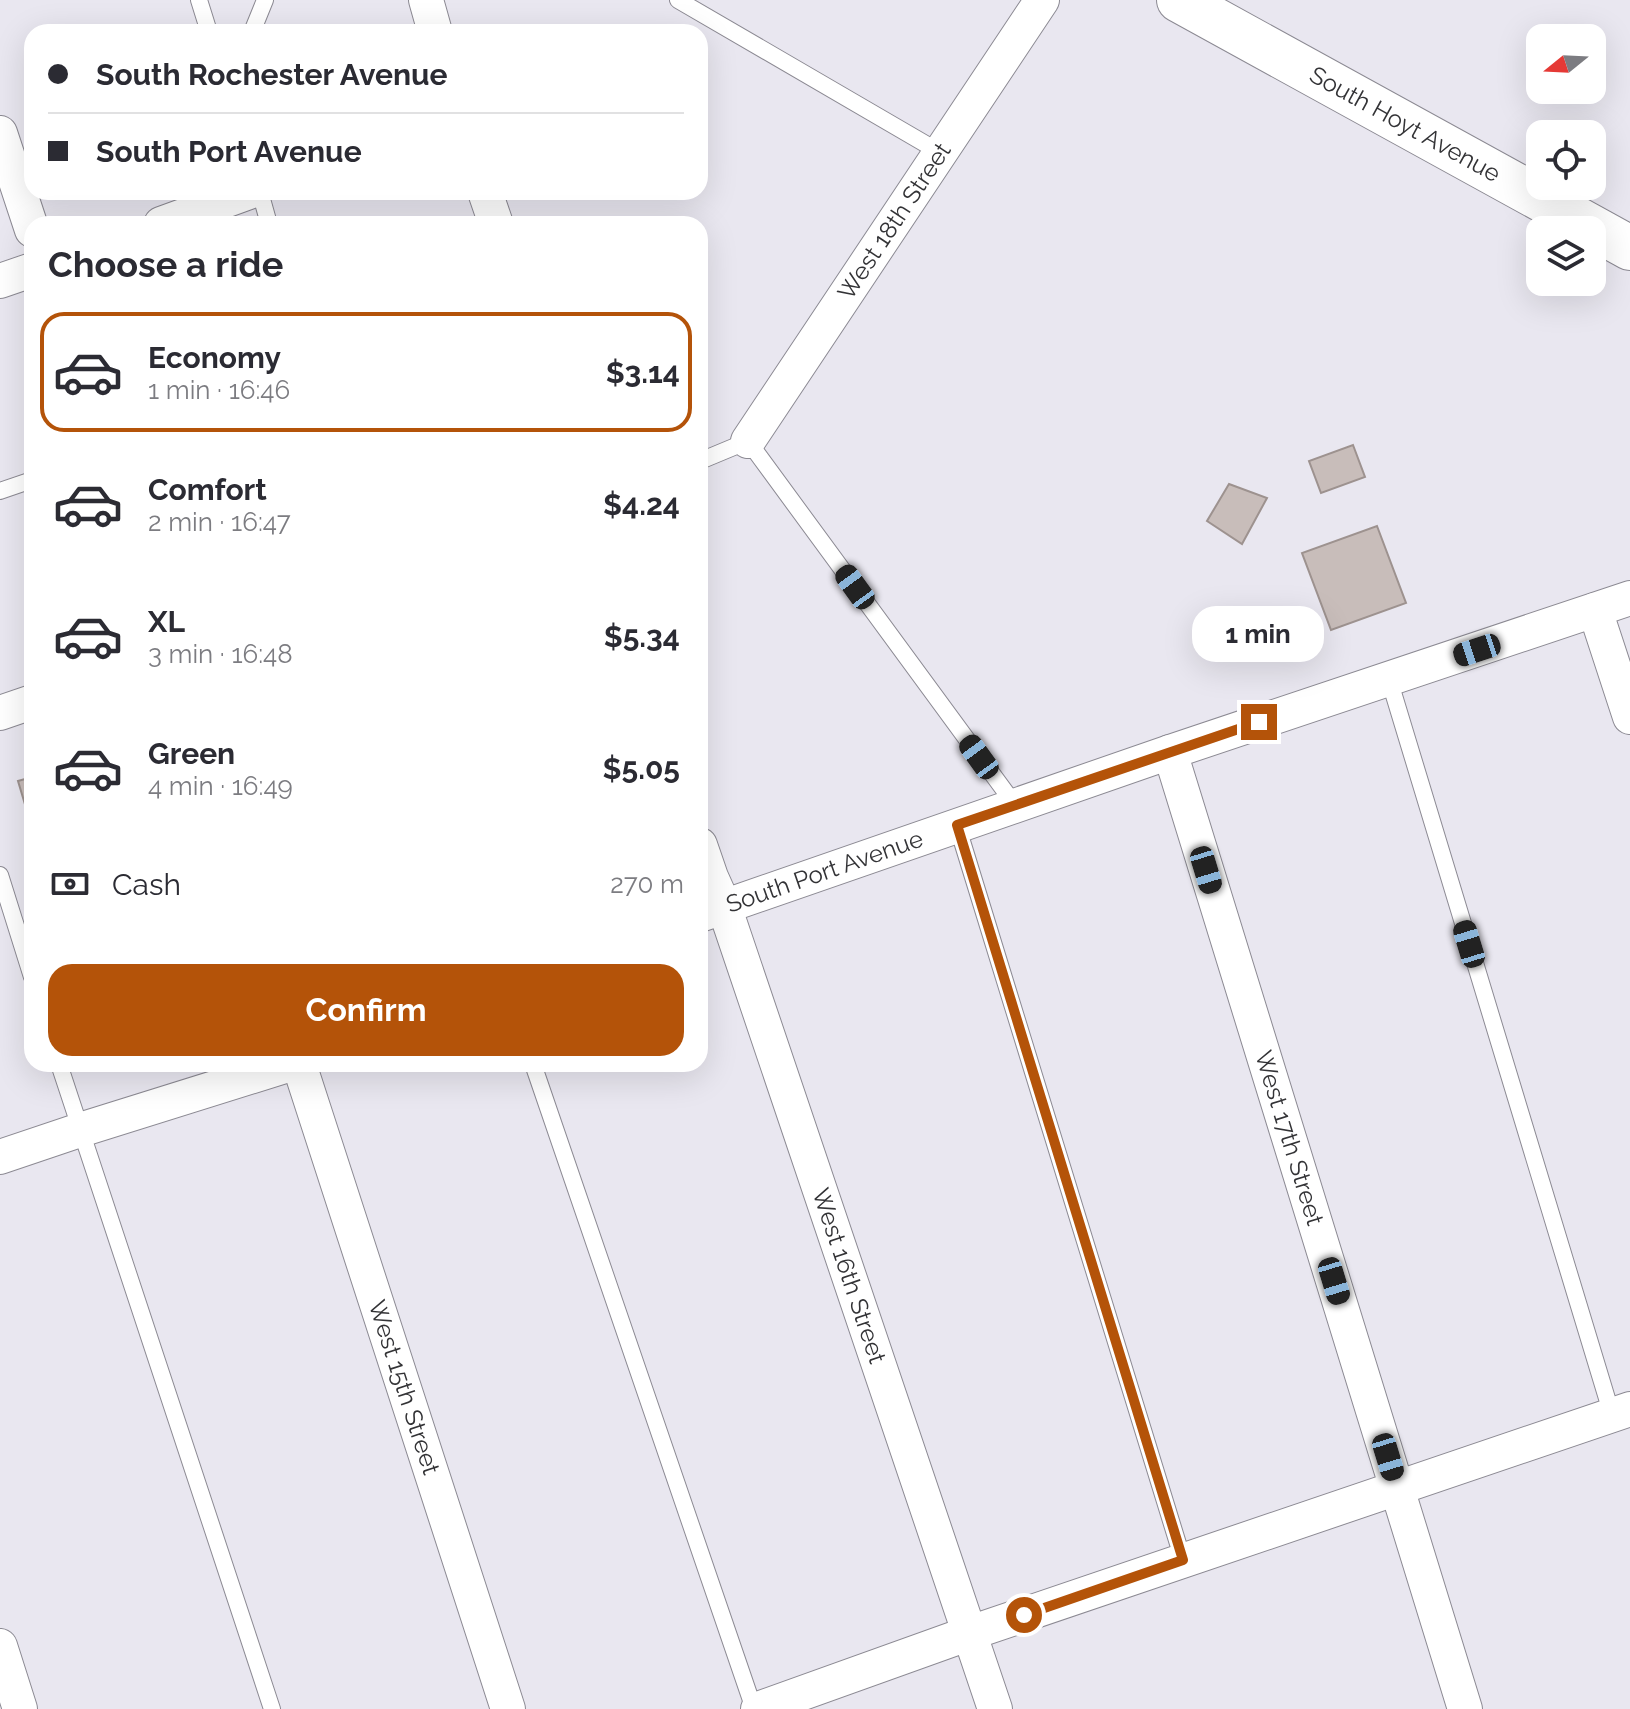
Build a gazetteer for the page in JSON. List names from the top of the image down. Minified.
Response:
{"streets":{"main road":["South Hoyt Avenue"],"street":["West 18th Street","South Port Avenue","West 17th Street","West 16th Street","West 15th Street"]},"crossings":[["South Port Avenue","West 17th Street"],["South Port Avenue","West 16th Street"]],"north":"left","page":{"banner":["South Rochester Avenue","South Port Avenue"],"heading":"Choose a ride","list":[{"name":"Economy","note":"1 min · 16:46","value":"$3.14"},{"name":"Comfort","note":"2 min · 16:47","value":"$4.24"},{"name":"XL","note":"3 min · 16:48","value":"$5.34"},{"name":"Green","note":"4 min · 16:49","value":"$5.05"}],"bubble":"1 min","pay":["Cash","270 m"],"buttons":"Confirm"}}
